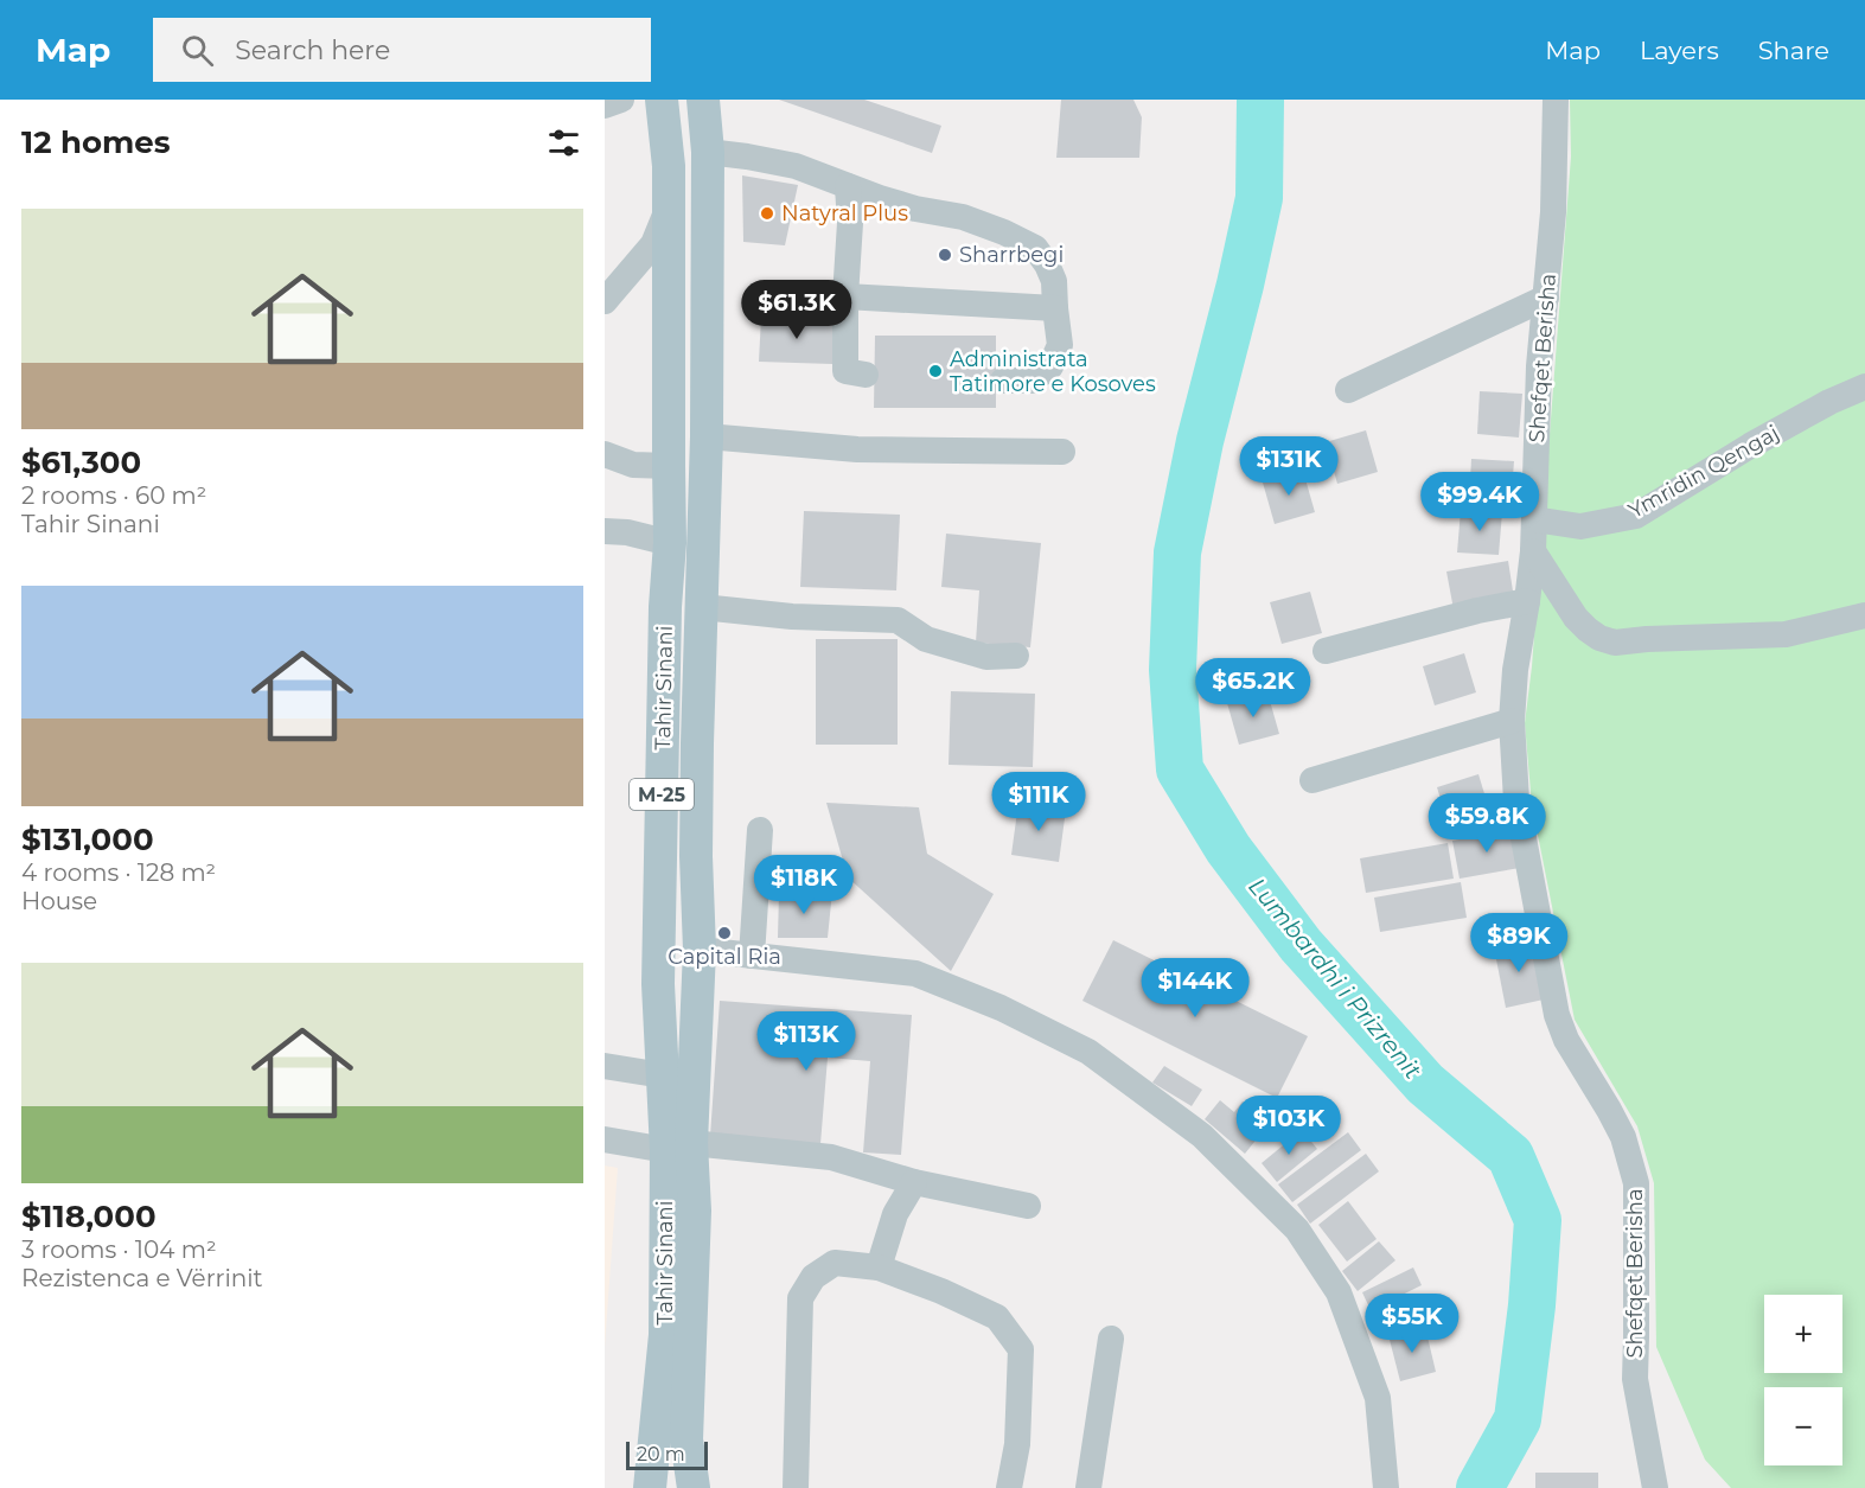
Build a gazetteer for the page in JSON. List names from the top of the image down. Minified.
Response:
{"streets":{"main road":["Tahir Sinani","M-25"],"street":["Shefqet Berisha","Ymridin Qengaj"]},"crossings":[["Shefqet Berisha","Ymridin Qengaj"]],"water":["Lumbardhi i Prizrenit"],"places":["Natyral Plus","Sharrbegi","Administrata Tatimore e Kosoves","Capital Ria"],"scale_bar":"20 m","page":{"header":"Map","search":"Search here","nav":["Map","Layers","Share"],"heading":"12 homes","list":[{"name":"$61,300","note":"2 rooms · 60 m² · Tahir Sinani"},{"name":"$131,000","note":"4 rooms · 128 m² · House"},{"name":"$118,000","note":"3 rooms · 104 m² · Rezistenca e Vërrinit"}],"price":["$61.3K","$131K","$99.4K","$65.2K","$111K","$59.8K","$118K","$89K","$144K","$113K","$103K","$55K"],"map_buttons":["+","−"],"scale":"20 m"}}
